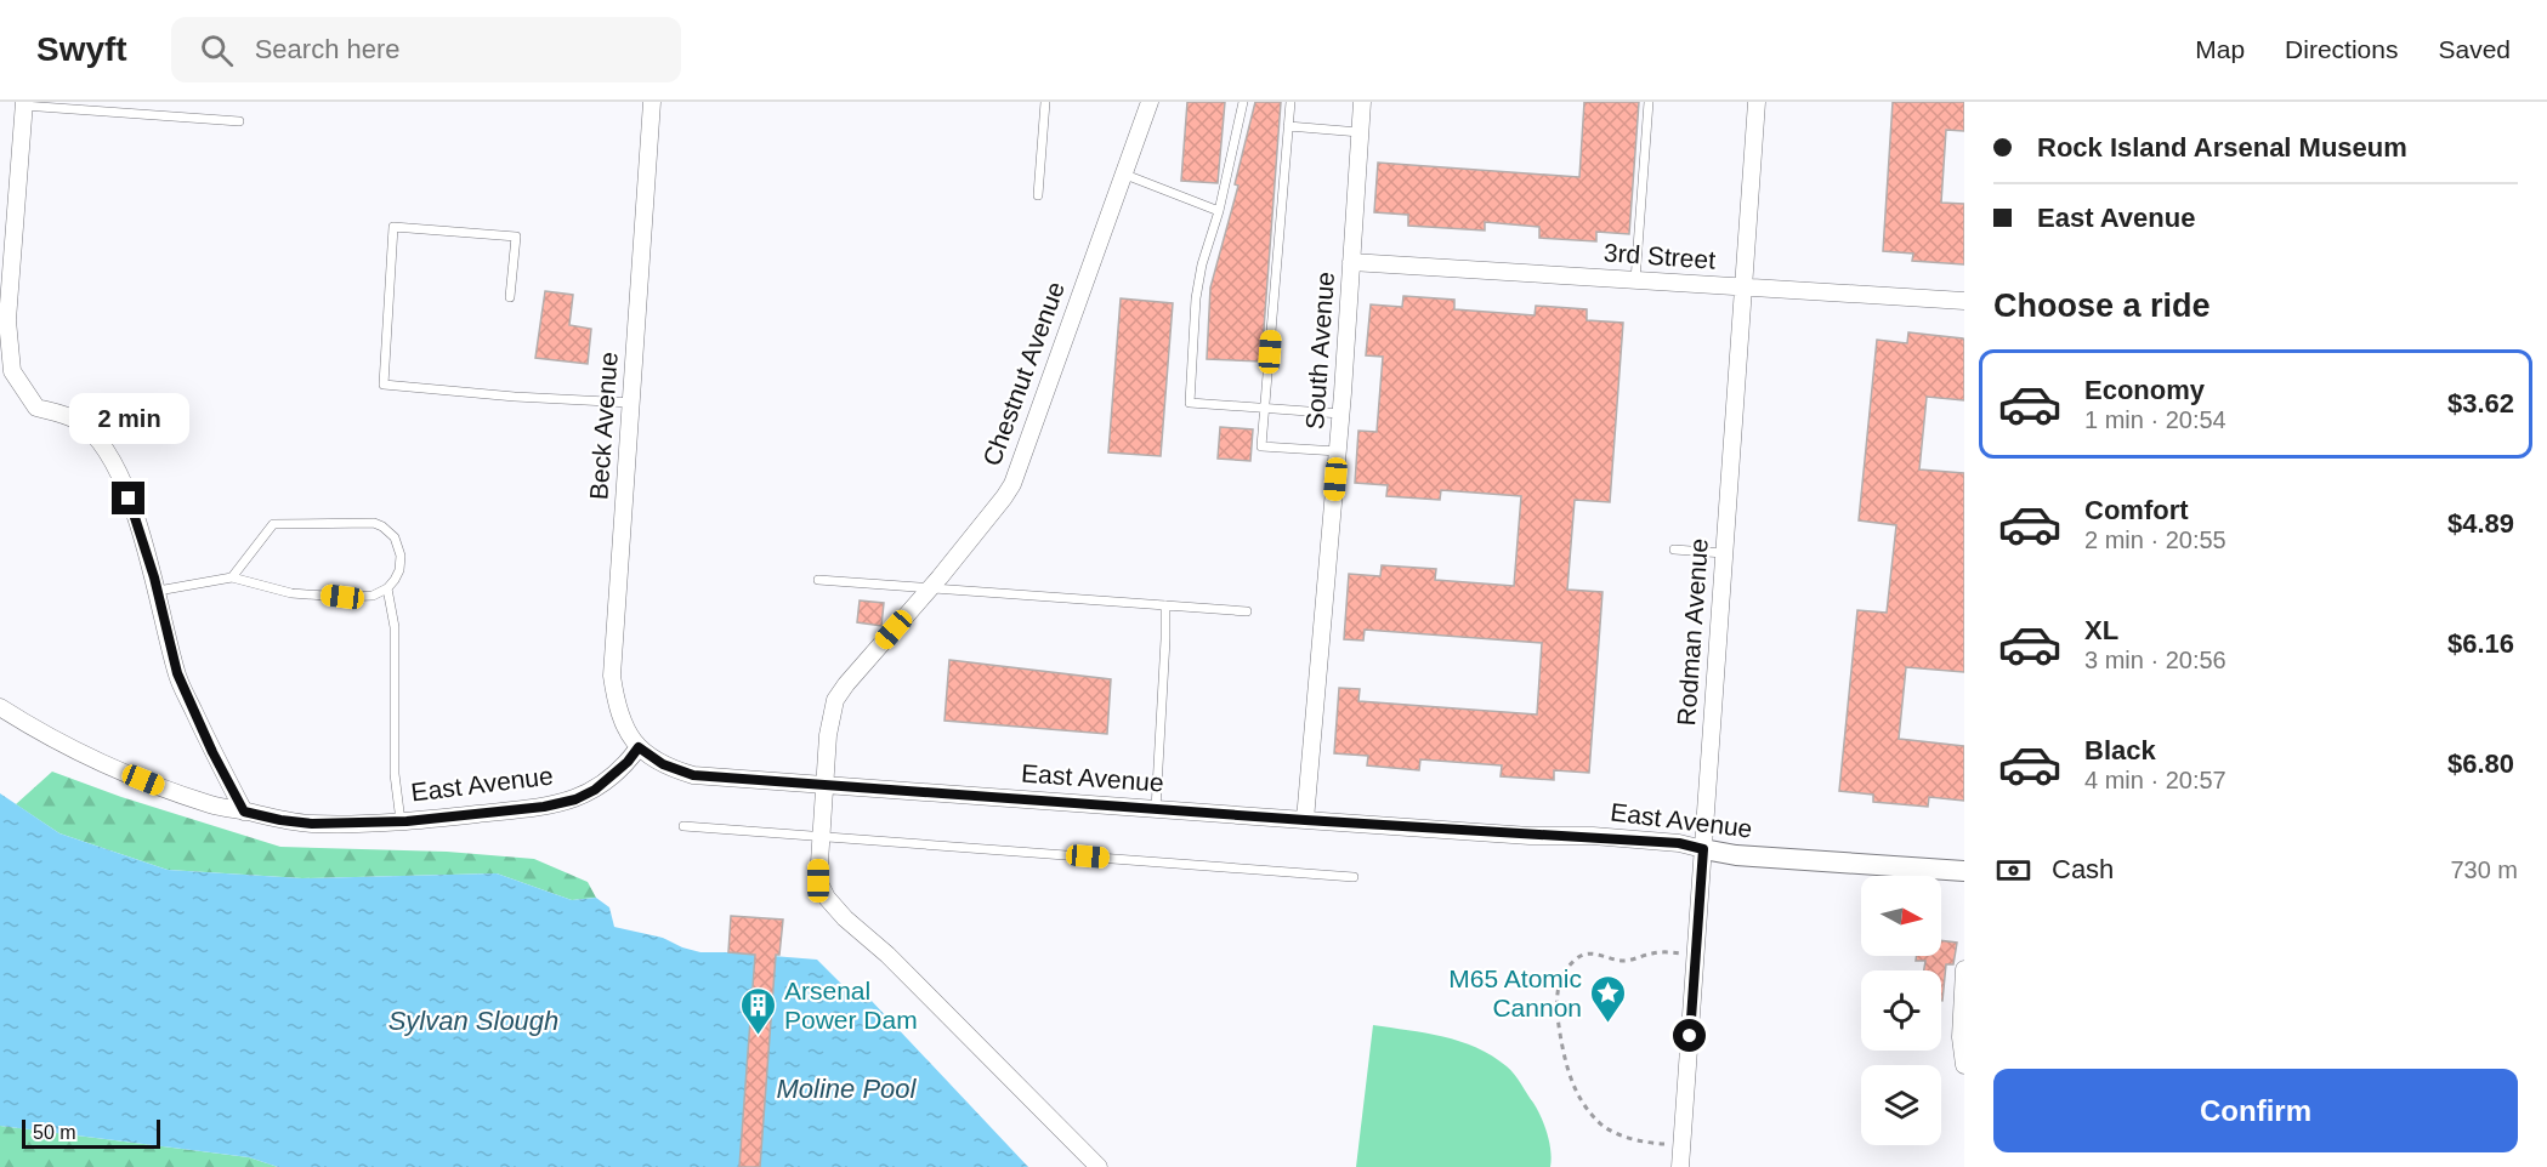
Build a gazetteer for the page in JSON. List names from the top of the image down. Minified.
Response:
{"streets":{"street":["3rd Street","South Avenue","Chestnut Avenue","Beck Avenue","Rodman Avenue","East Avenue"]},"crossings":[["3rd Street","South Avenue"],["3rd Street","Rodman Avenue"],["South Avenue","East Avenue"],["Chestnut Avenue","East Avenue"],["Beck Avenue","East Avenue"],["Rodman Avenue","East Avenue"]],"water":["Sylvan Slough","Moline Pool"],"places":{"place":["M65 Atomic Cannon"],"building":["Arsenal Power Dam"]},"scale_bar":"50 m","north":"right","page":{"header":"Swyft","search":"Search here","nav":["Map","Directions","Saved"],"banner":["Rock Island Arsenal Museum","East Avenue"],"heading":"Choose a ride","list":[{"name":"Economy","note":"1 min · 20:54","value":"$3.62"},{"name":"Comfort","note":"2 min · 20:55","value":"$4.89"},{"name":"XL","note":"3 min · 20:56","value":"$6.16"},{"name":"Black","note":"4 min · 20:57","value":"$6.80"}],"bubble":"2 min","pay":["Cash","730 m"],"buttons":"Confirm","scale":"50 m"}}
